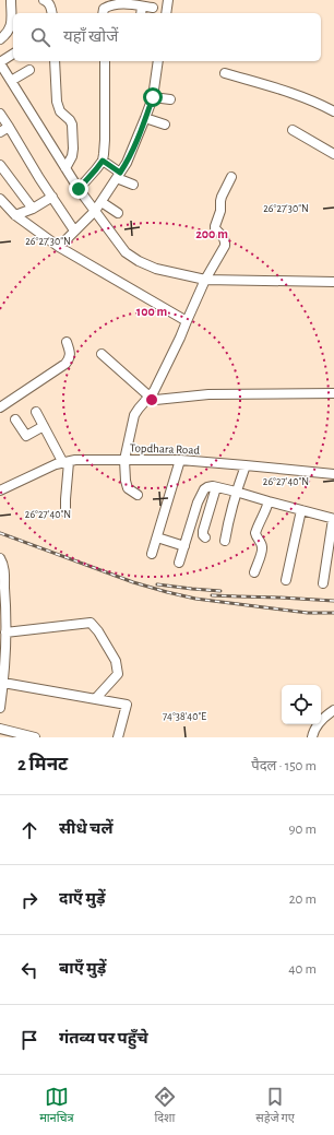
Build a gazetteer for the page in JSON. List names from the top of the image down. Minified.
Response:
{"streets":{"street":["Topdhara Road"]},"page":{"search":"यहाँ खोजें","heading":["2 मिनट","पैदल · 150 m"],"list":[["सीधे चलें","90 m"],["दाएँ मुड़ें","20 m"],["बाएँ मुड़ें","40 m"],"गंतव्य पर पहुँचे"],"nav":["मानचित्र","दिशा","सहेजे गए"]},"coordinates":["26°27'30\"N","26°27'40\"N","74°38'40\"E"],"rings":["200 m","100 m"]}
